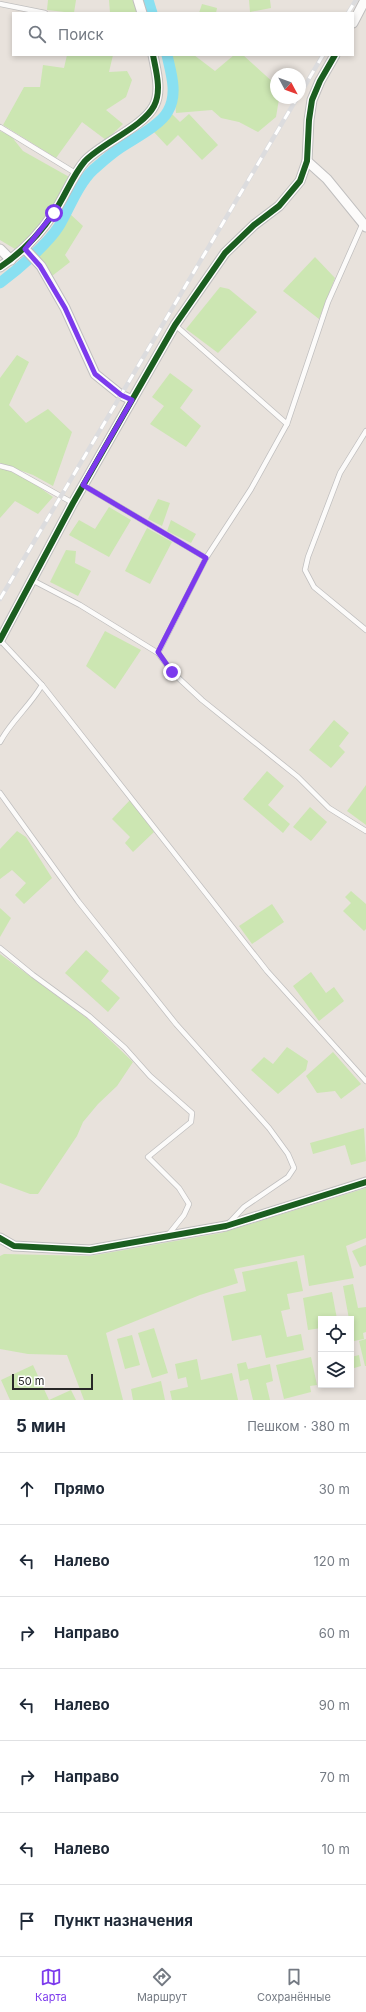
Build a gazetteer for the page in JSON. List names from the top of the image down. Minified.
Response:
{"scale_bar":"50 m","north":"bottom right","page":{"search":"Поиск","scale":"50 m","heading":["5 мин","Пешком · 380 m"],"list":[["Прямо","30 m"],["Налево","120 m"],["Направо","60 m"],["Налево","90 m"],["Направо","70 m"],["Налево","10 m"],"Пункт назначения"],"nav":["Карта","Маршрут","Сохранённые"]}}
